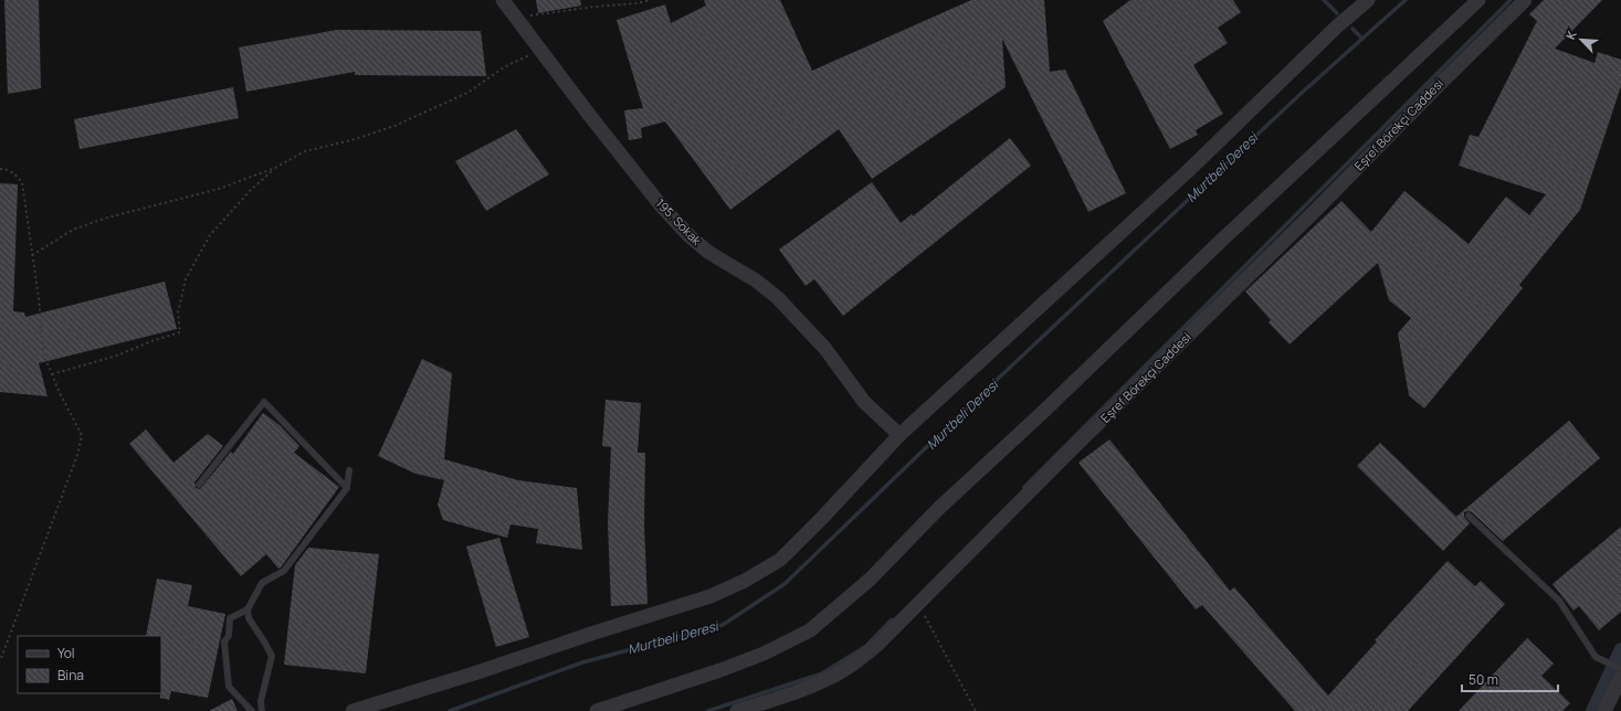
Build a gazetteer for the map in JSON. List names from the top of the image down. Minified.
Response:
{"streets":{"street":["Eşref Börekçi Caddesi","195. Sokak"]},"water":["Murtbeli Deresi"],"legend":["Yol","Bina"],"scale_bar":"50 m","north":"top left"}
